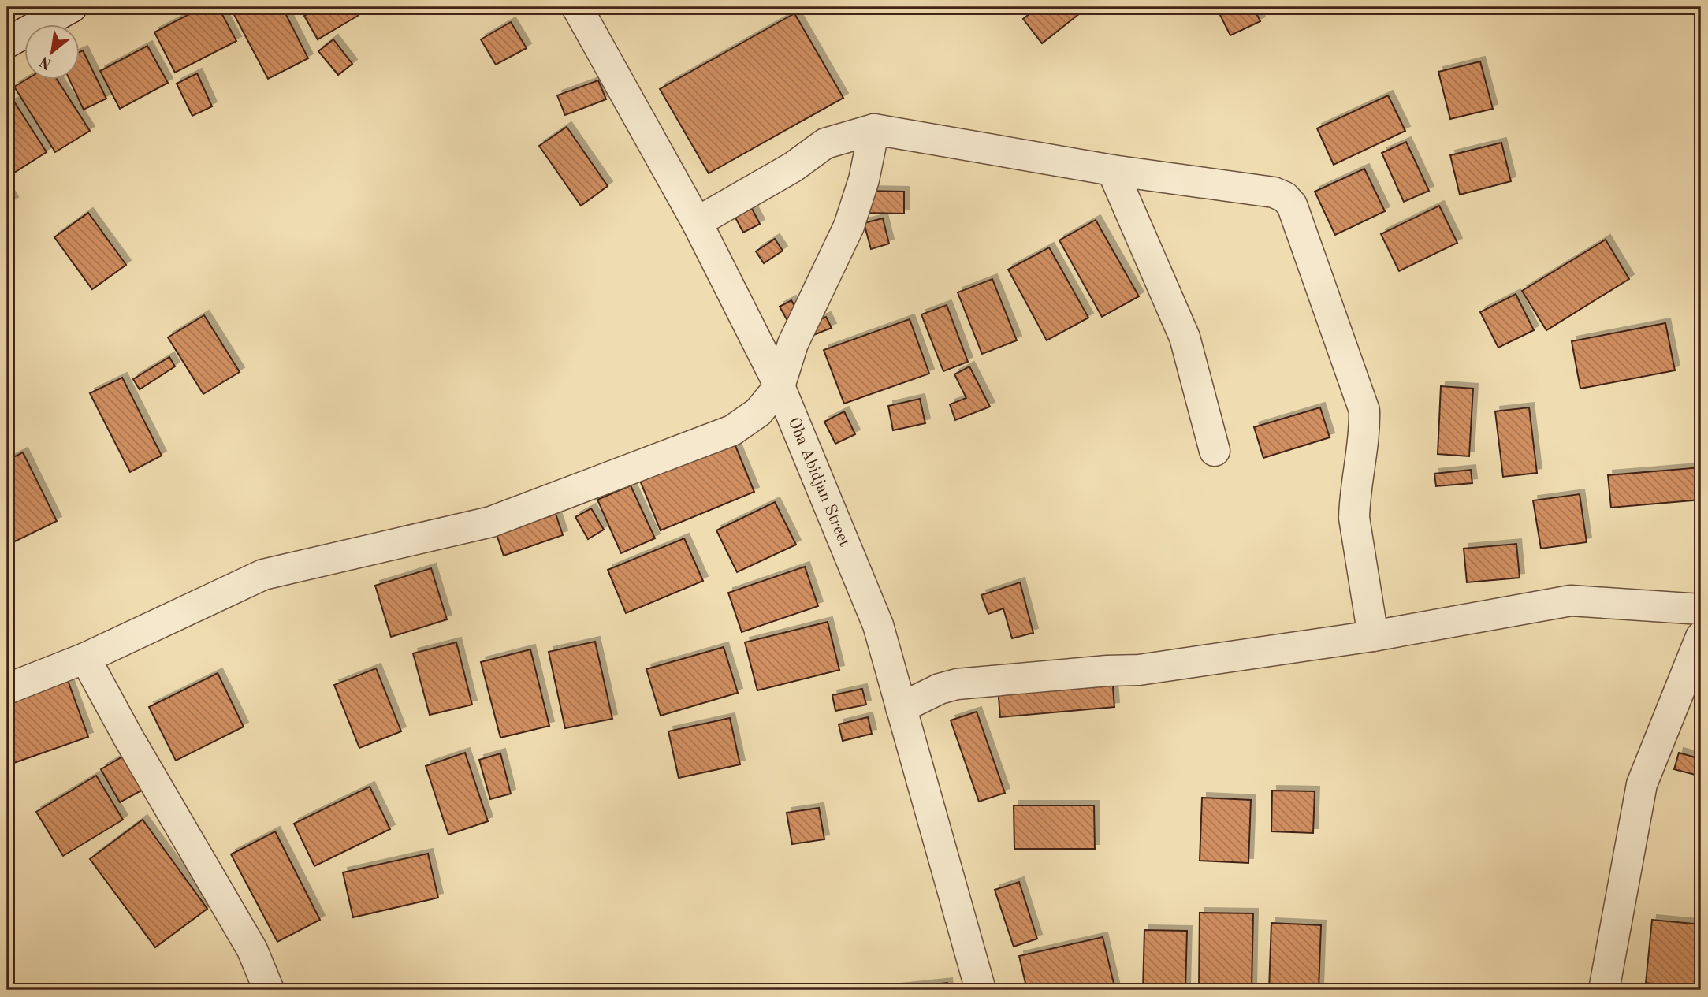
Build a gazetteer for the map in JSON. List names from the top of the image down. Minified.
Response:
{"streets":{"street":["Oba Abidjan Street"]},"north":"bottom left"}
